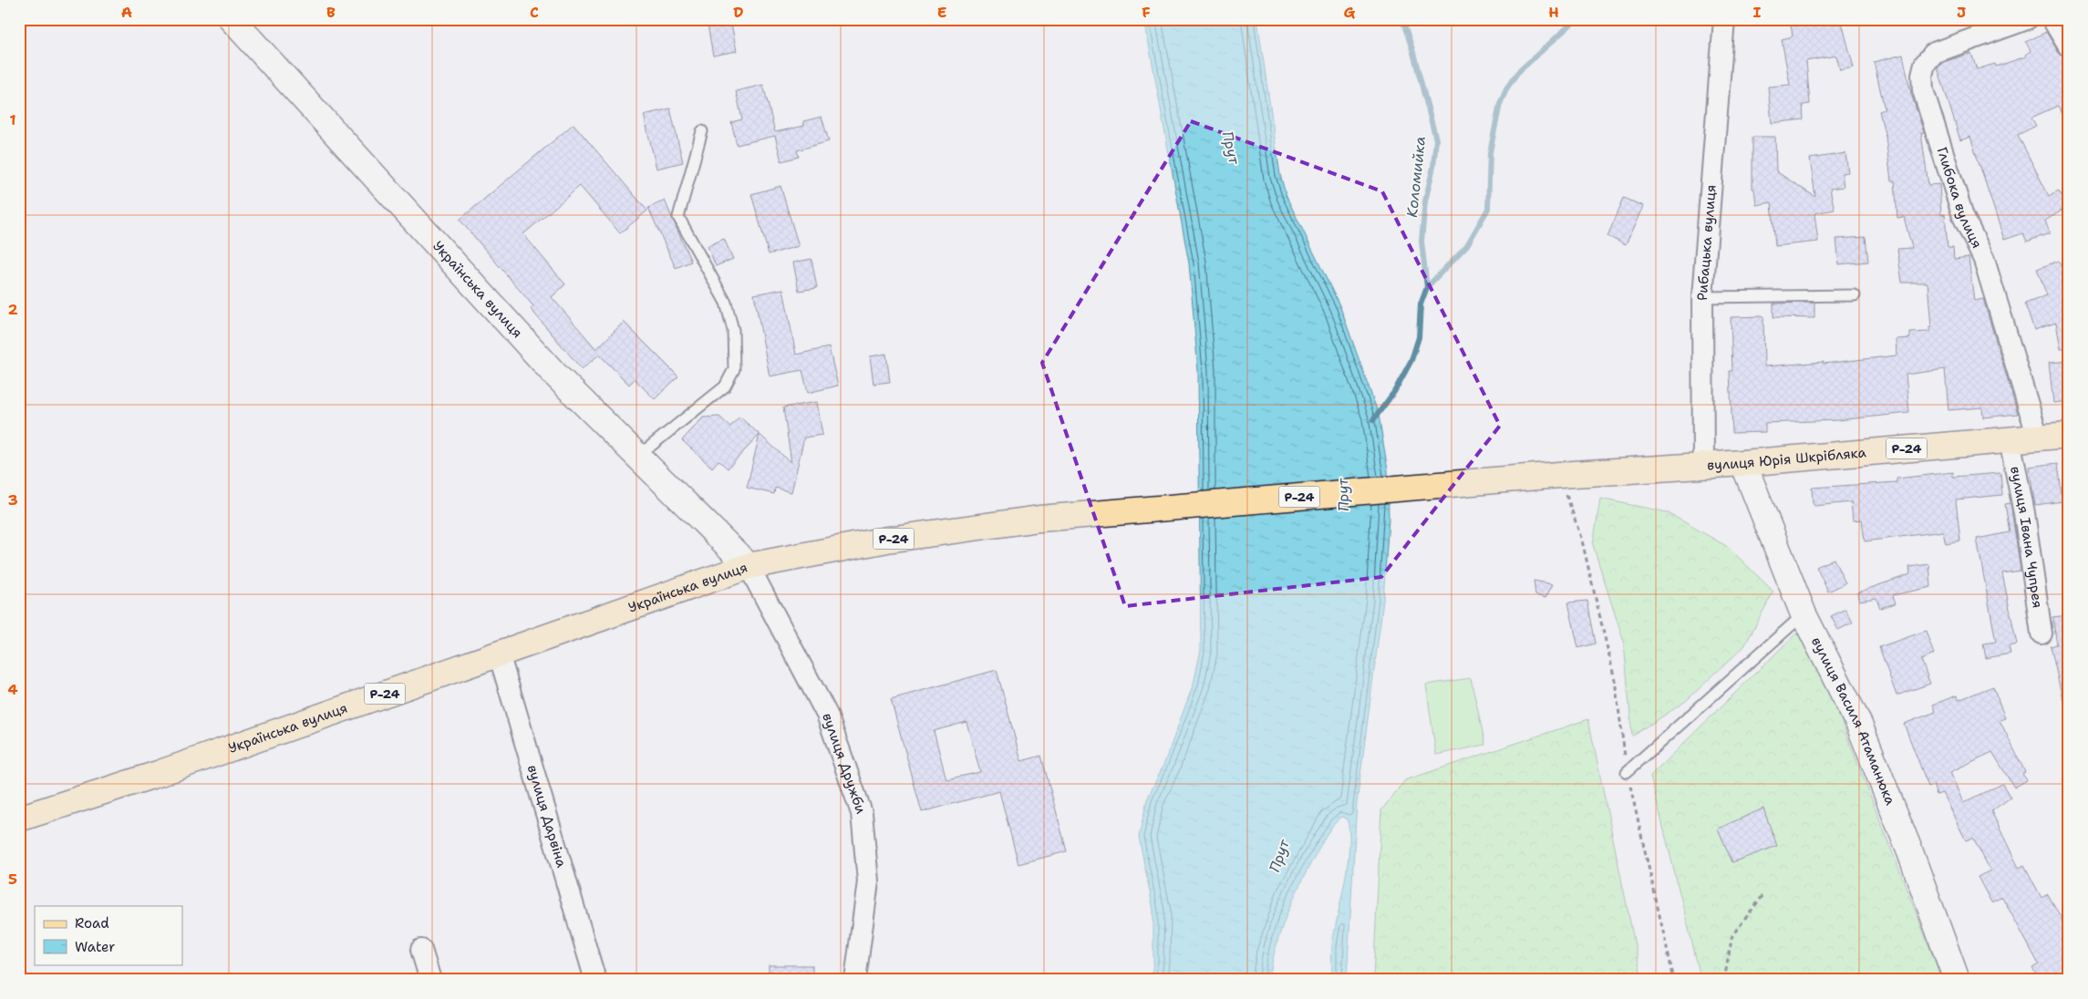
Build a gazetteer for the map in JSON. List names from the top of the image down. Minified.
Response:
{"streets":{"main road":["Українська вулиця","Р-24","вулиця Юрія Шкрібляка"],"street":["Глибока вулиця","Рибацька вулиця","вулиця Івана Чупрея","вулиця Василя Атаманюка","вулиця Дружби","вулиця Дарвіна"]},"crossings":[["Глибока вулиця","вулиця Юрія Шкрібляка"],["Рибацька вулиця","вулиця Юрія Шкрібляка"],["Українська вулиця","Р-24"],["Українська вулиця","вулиця Дружби"],["Українська вулиця","вулиця Дарвіна"],["Р-24","вулиця Юрія Шкрібляка"],["Р-24","вулиця Дружби"],["вулиця Юрія Шкрібляка","вулиця Івана Чупрея"],["вулиця Юрія Шкрібляка","вулиця Василя Атаманюка"]],"water":["Прут","Коломийка"],"legend":["Road","Water"],"grid":{"columns":["A","B","C","D","E","F","G","H","I","J"],"rows":["1","2","3","4","5"]}}
